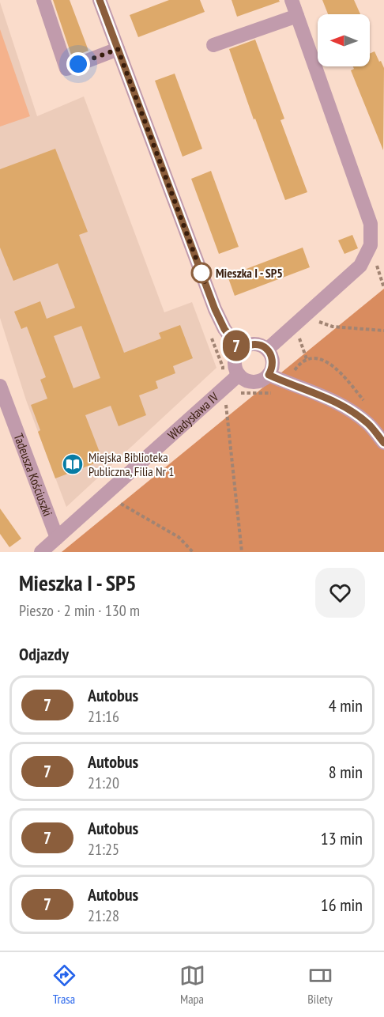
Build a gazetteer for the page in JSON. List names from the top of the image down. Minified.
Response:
{"streets":{"street":["Władysława IV","Tadeusza Kościuszki"]},"crossings":[["Władysława IV","Tadeusza Kościuszki"]],"places":{"other":["Mieszka I - SP5"],"library":["Miejska Biblioteka Publiczna, Filia Nr 1"]},"lines":["bus line 7"],"north":"left","page":{"on_map":"7","heading":[["Mieszka I - SP5","Pieszo · 2 min · 130 m"],"Odjazdy"],"list":[{"mark":"7","name":"Autobus","note":"21:16","value":"4 min"},{"mark":"7","name":"Autobus","note":"21:20","value":"8 min"},{"mark":"7","name":"Autobus","note":"21:25","value":"13 min"},{"mark":"7","name":"Autobus","note":"21:28","value":"16 min"}],"tabs":["Trasa","Mapa","Bilety"]}}
